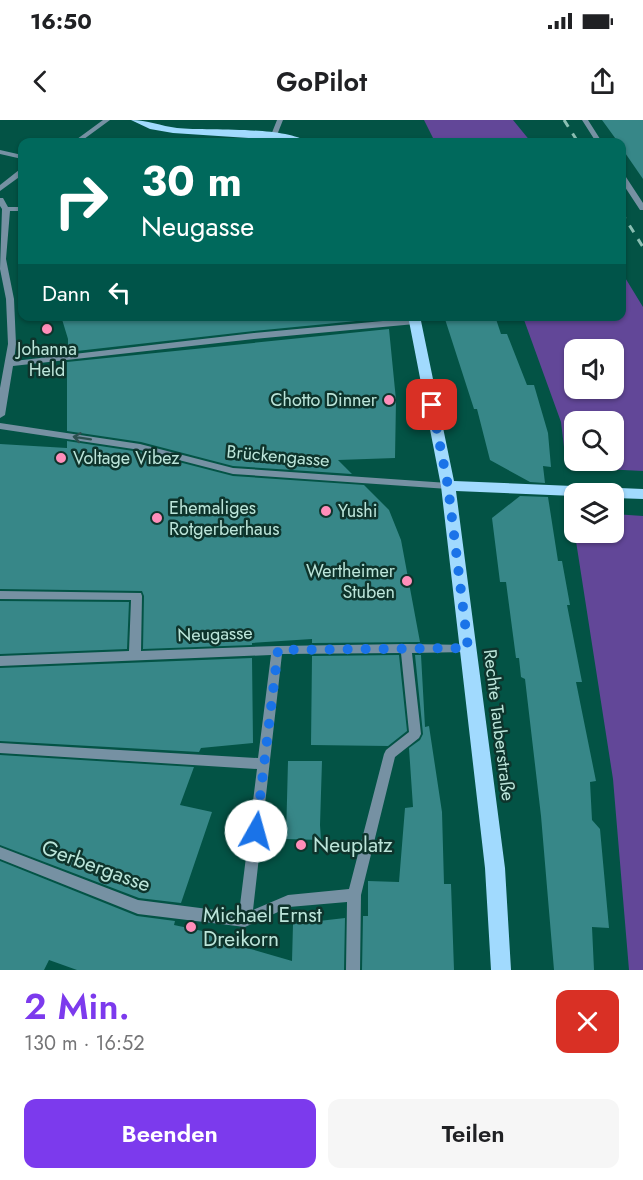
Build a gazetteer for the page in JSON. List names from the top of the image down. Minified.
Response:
{"streets":{"main road":["Rechte Tauberstraße"],"street":["Brückengasse","Neugasse","Gerbergasse"]},"crossings":[["Brückengasse","Rechte Tauberstraße"],["Neugasse","Rechte Tauberstraße"]],"one_way":["Brückengasse"],"places":["Johanna Held","Chotto Dinner","Voltage Vibez","Yushi","Ehemaliges Rotgerberhaus","Wertheimer Stuben","Neuplatz","Michael Ernst Dreikorn"],"page":{"status":"16:50","header":"GoPilot","turn":["30 m","Neugasse"],"then":"Dann","heading":["2 Min.","130 m · 16:52"],"buttons":["Beenden","Teilen"]}}
